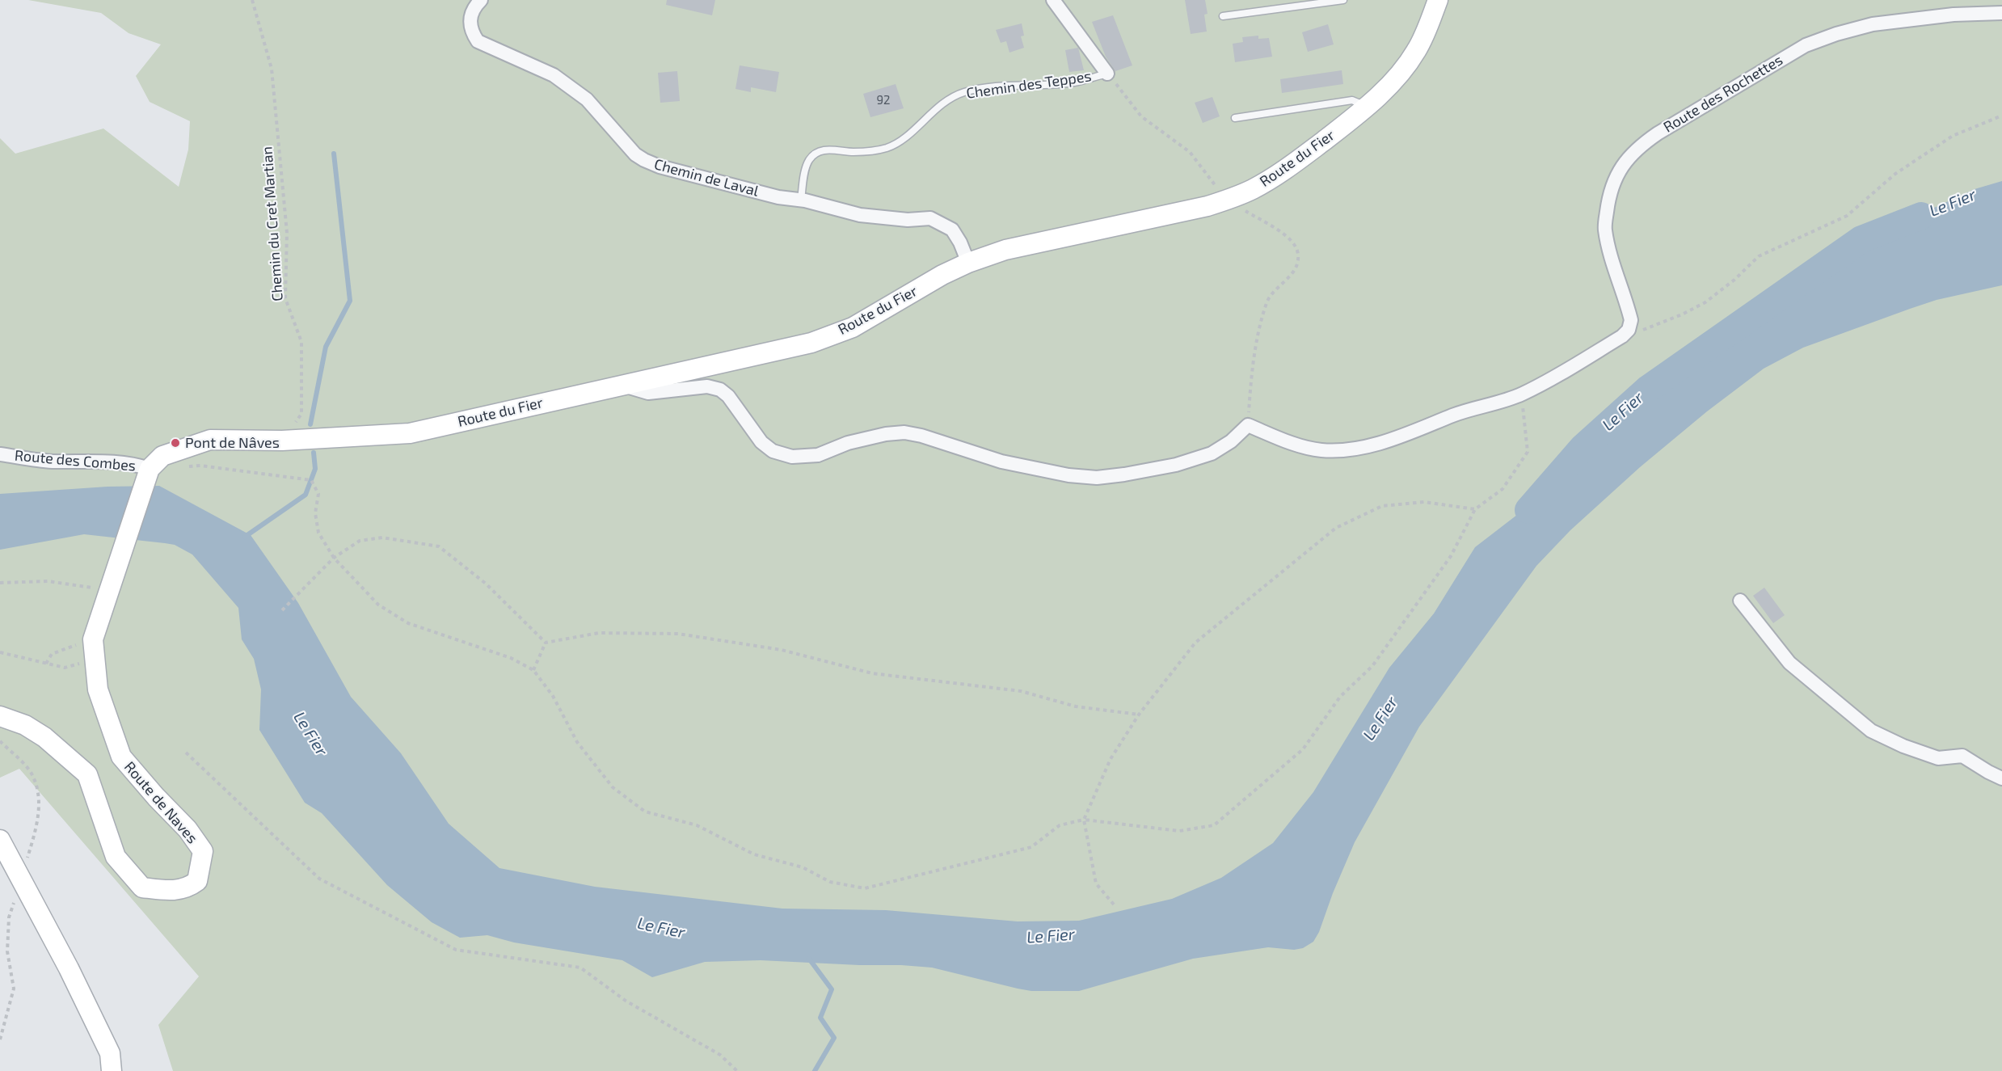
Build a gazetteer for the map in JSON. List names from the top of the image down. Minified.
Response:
{"streets":{"main road":["Route du Fier","Route de Naves"],"street":["Chemin des Teppes","Route des Rochettes","Chemin de Laval","Route des Combes"],"path":["Chemin du Cret Martian"]},"crossings":[["Chemin des Teppes","Route du Fier"],["Chemin des Teppes","Chemin de Laval"],["Route du Fier","Chemin de Laval"],["Route du Fier","Chemin du Cret Martian"],["Route du Fier","Route des Combes"]],"water":["Le Fier"],"places":["Pont de Nâves"],"house_numbers":["92"]}
